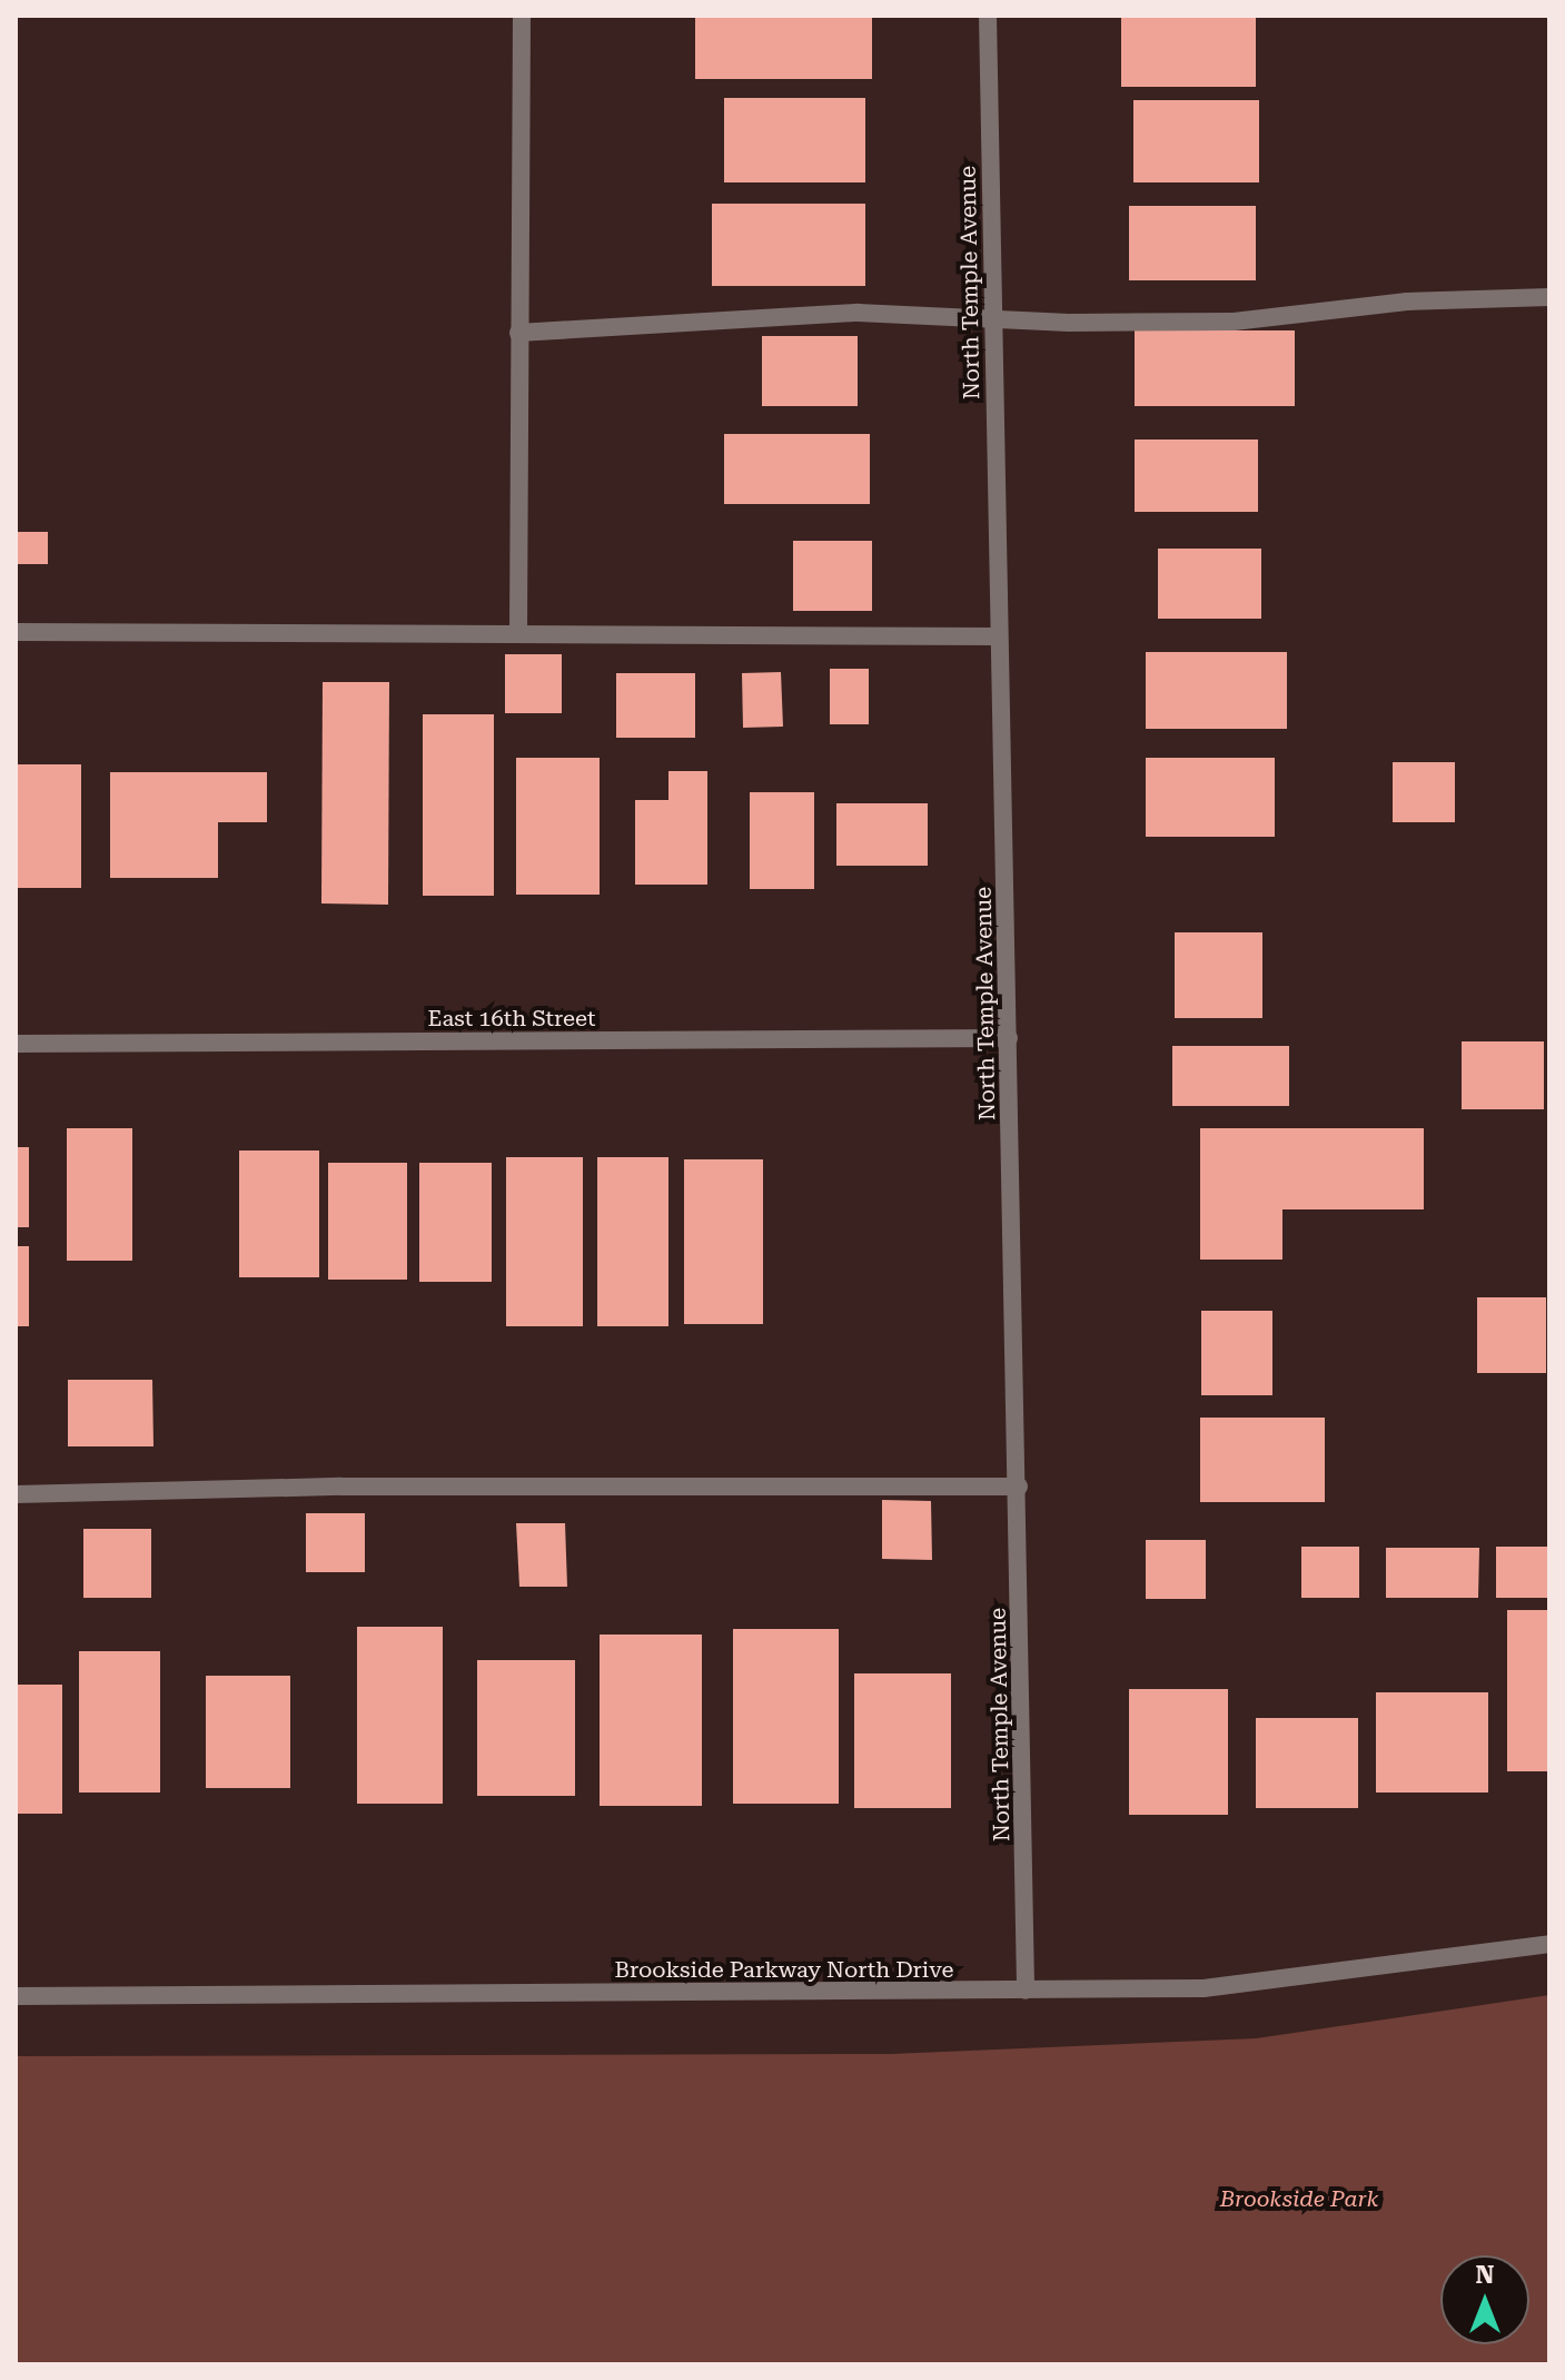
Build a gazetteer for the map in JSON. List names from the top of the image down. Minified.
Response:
{"streets":{"street":["North Temple Avenue","East 16th Street","Brookside Parkway North Drive"]},"crossings":[["North Temple Avenue","East 16th Street"],["North Temple Avenue","Brookside Parkway North Drive"]],"parks":["Brookside Park"],"north":"top"}
